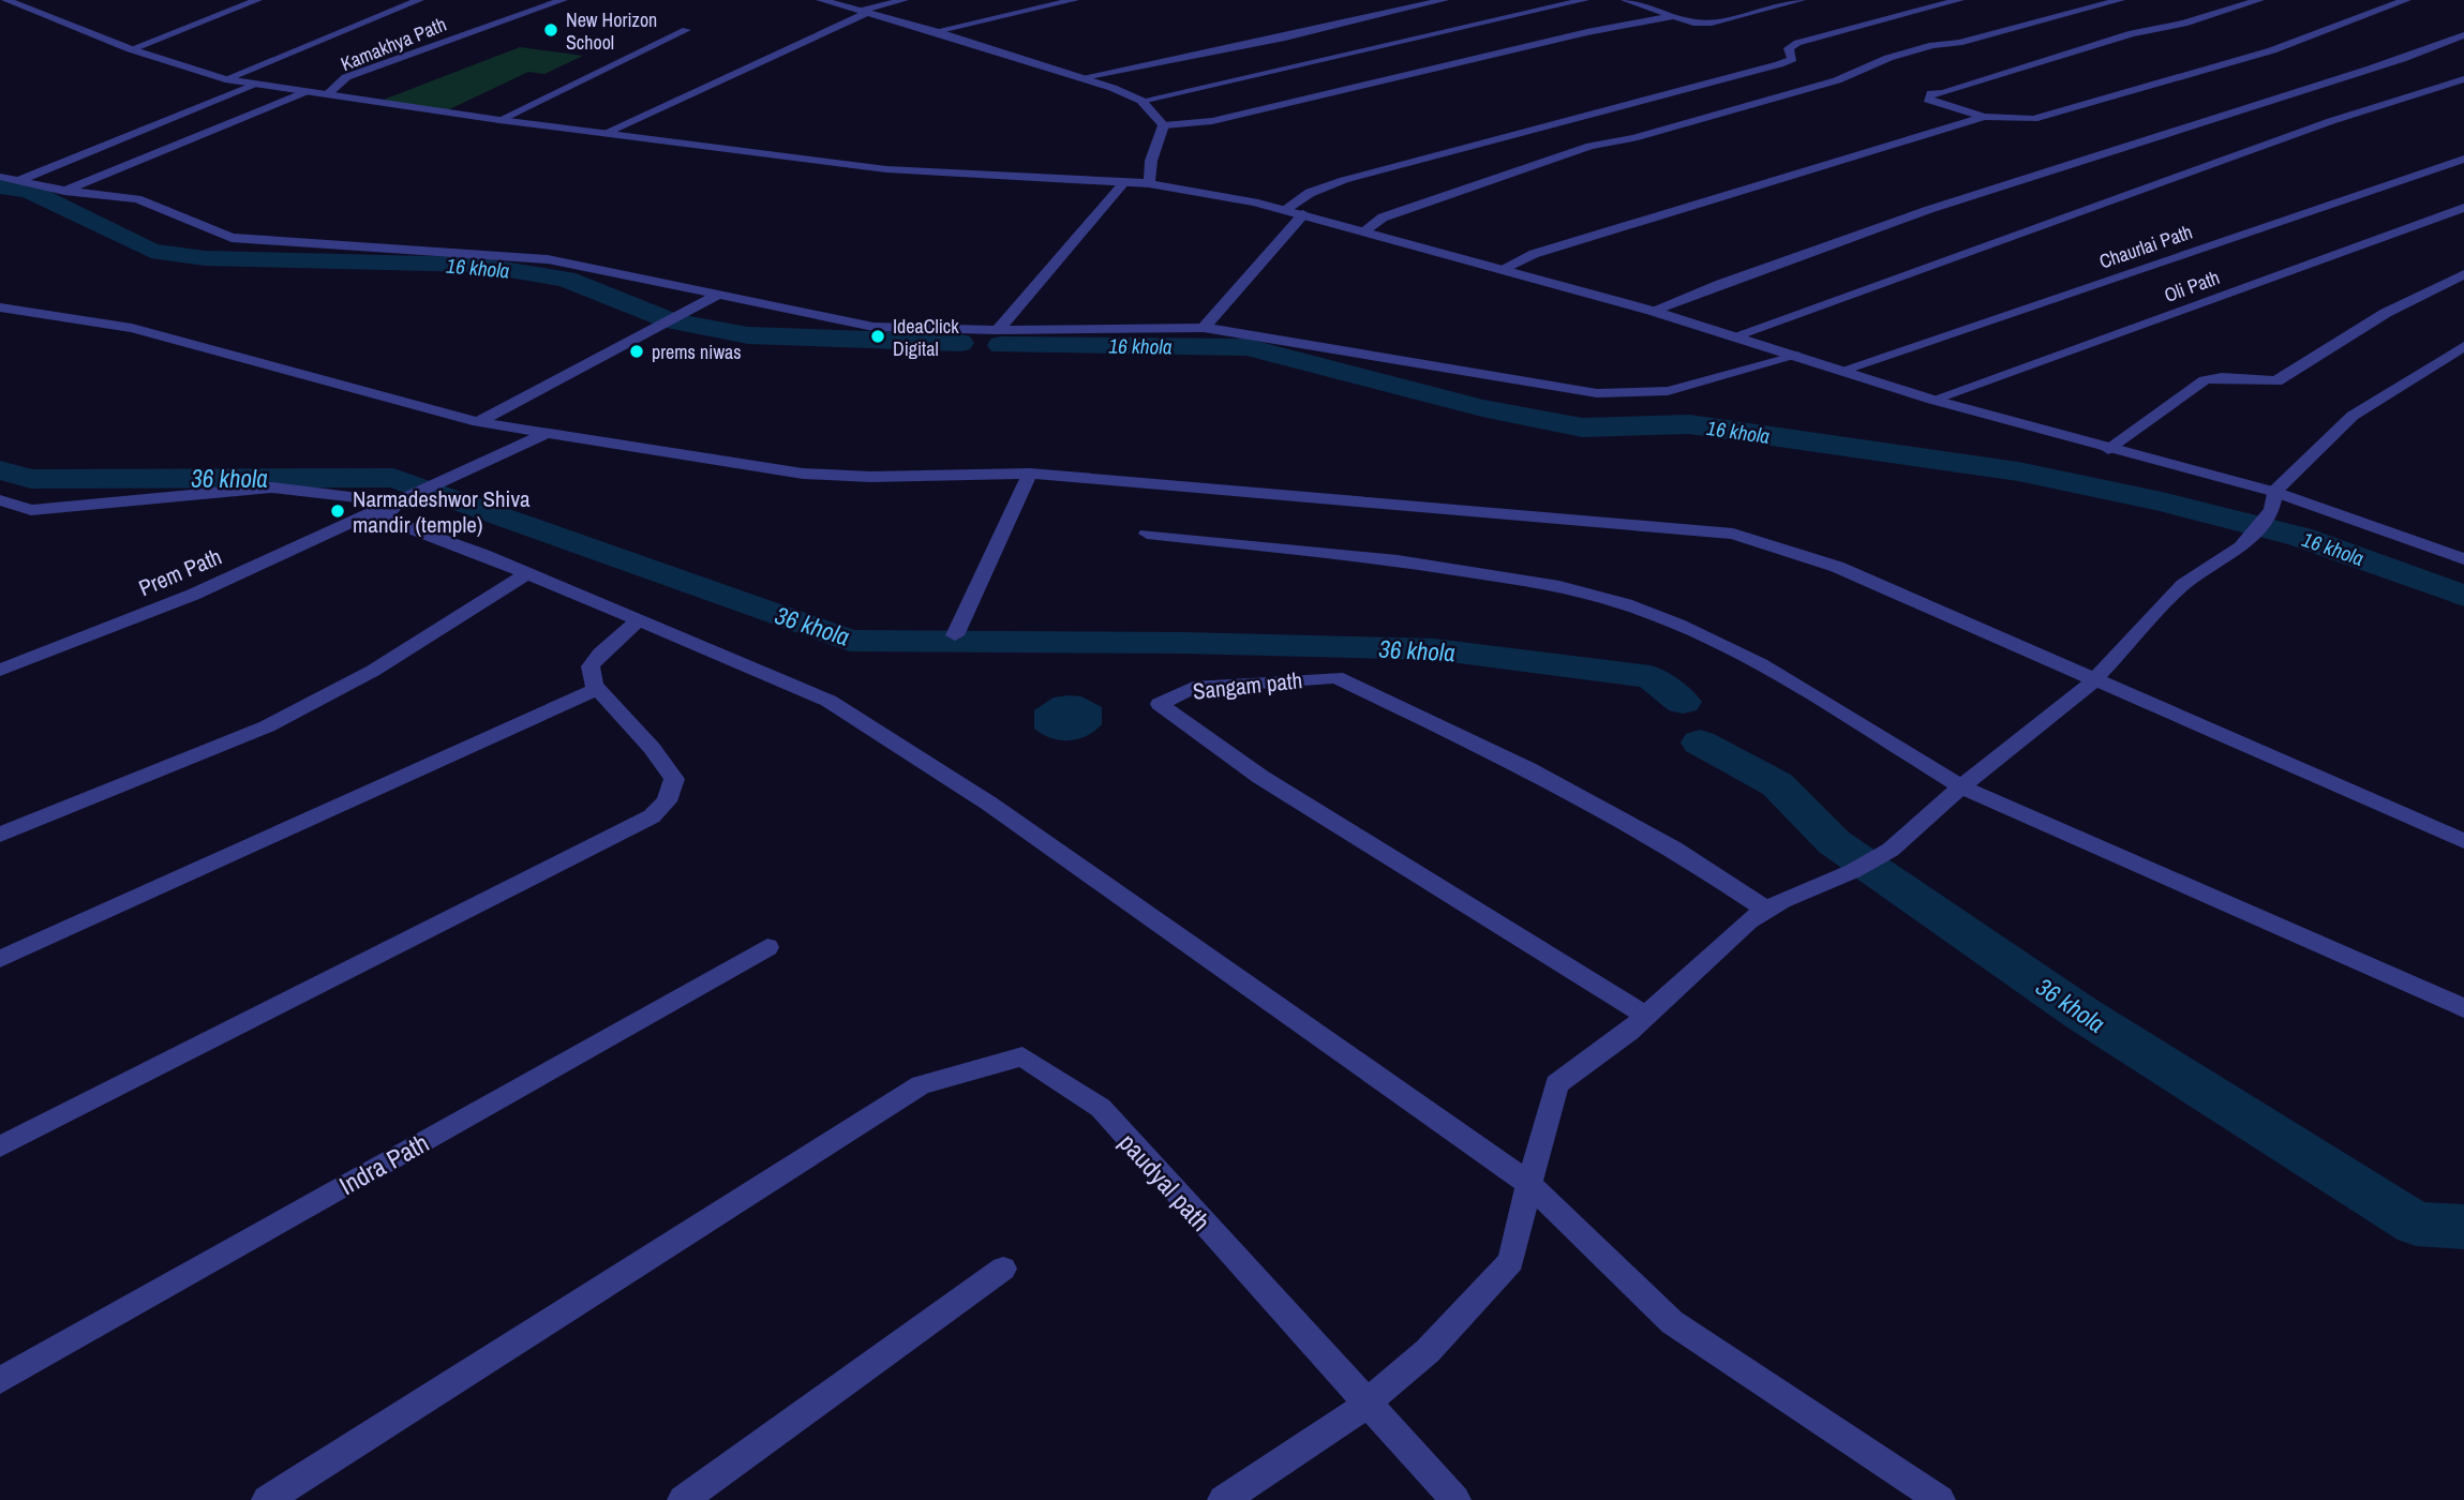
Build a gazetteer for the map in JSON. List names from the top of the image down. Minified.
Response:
{"streets":{"street":["Kamakhya Path","Chaurlai Path","Oli Path","Prem Path","Sangam path","Indra Path","paudyal path"]},"water":["16 khola","36 khola"],"places":["New Horizon School","IdeaClick Digital","prems niwas","Narmadeshwor Shiva mandir (temple)"]}
